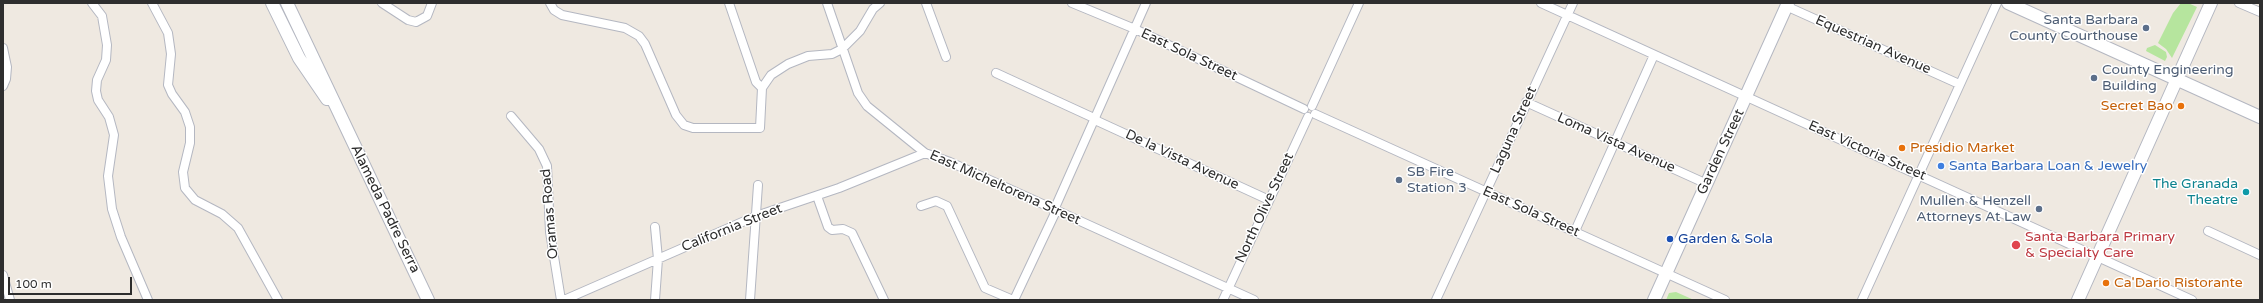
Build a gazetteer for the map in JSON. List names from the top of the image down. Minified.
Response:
{"streets":{"street":["Equestrian Avenue","East Sola Street","Laguna Street","Loma Vista Avenue","East Victoria Street","Garden Street","De la Vista Avenue","East Micheltorena Street","North Olive Street","Alameda Padre Serra","Oramas Road","California Street"]},"crossings":[["Equestrian Avenue","Garden Street"],["East Sola Street","Laguna Street"],["East Sola Street","Garden Street"],["East Sola Street","North Olive Street"],["Laguna Street","Loma Vista Avenue"],["Laguna Street","East Victoria Street"],["Loma Vista Avenue","Garden Street"],["East Victoria Street","Garden Street"],["De la Vista Avenue","North Olive Street"],["East Micheltorena Street","North Olive Street"],["East Micheltorena Street","California Street"],["Oramas Road","California Street"]],"places":["Santa Barbara County Courthouse","County Engineering Building","Secret Bao","Presidio Market","Santa Barbara Loan & Jewelry","SB Fire Station 3","The Granada Theatre","Mullen & Henzell Attorneys At Law","Garden & Sola","Santa Barbara Primary & Specialty Care","Ca'Dario Ristorante"],"scale_bar":"100 m"}
